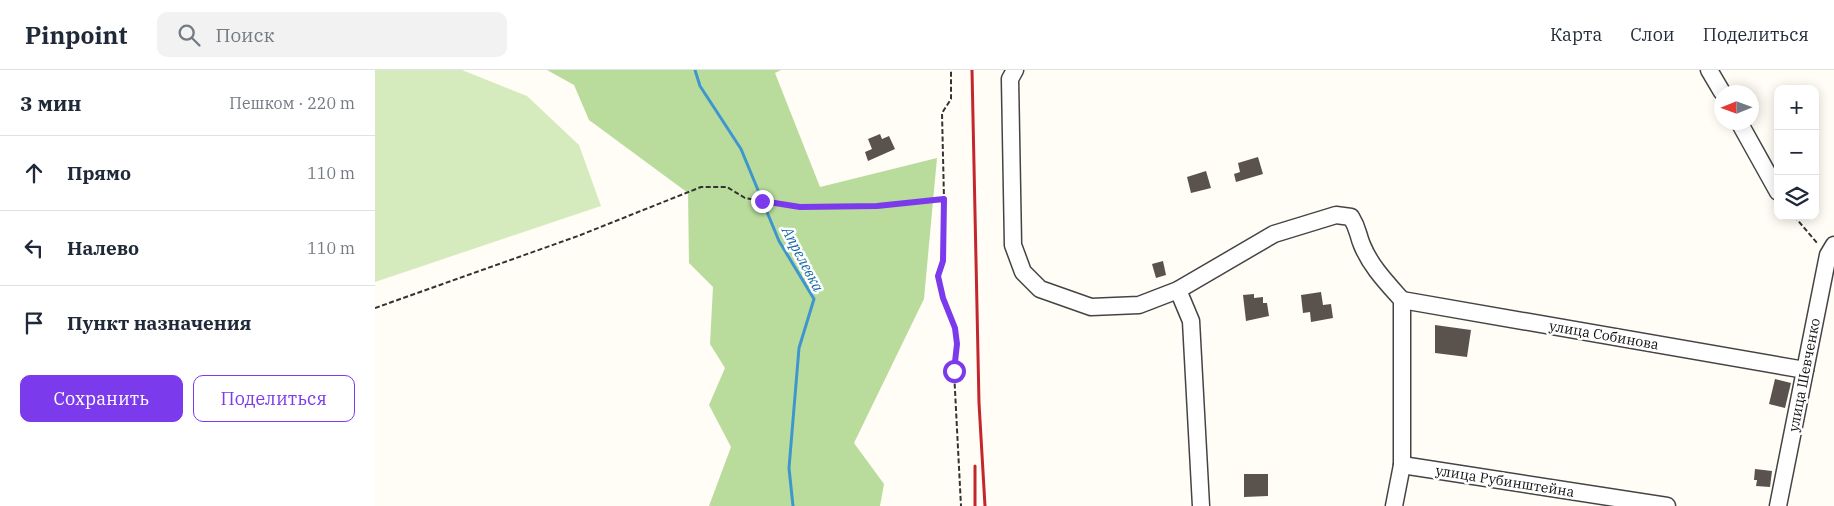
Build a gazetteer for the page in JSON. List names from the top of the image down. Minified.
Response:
{"streets":{"street":["улица Собинова","улица Шевченко","улица Рубинштейна"]},"crossings":[["улица Собинова","улица Шевченко"]],"water":["Апрелевка"],"north":"left","page":{"header":"Pinpoint","search":"Поиск","nav":["Карта","Слои","Поделиться"],"heading":["3 мин","Пешком · 220 m"],"map_buttons":["+","−"],"list":[["Прямо","110 m"],["Налево","110 m"],"Пункт назначения"],"buttons":["Сохранить","Поделиться"]}}
